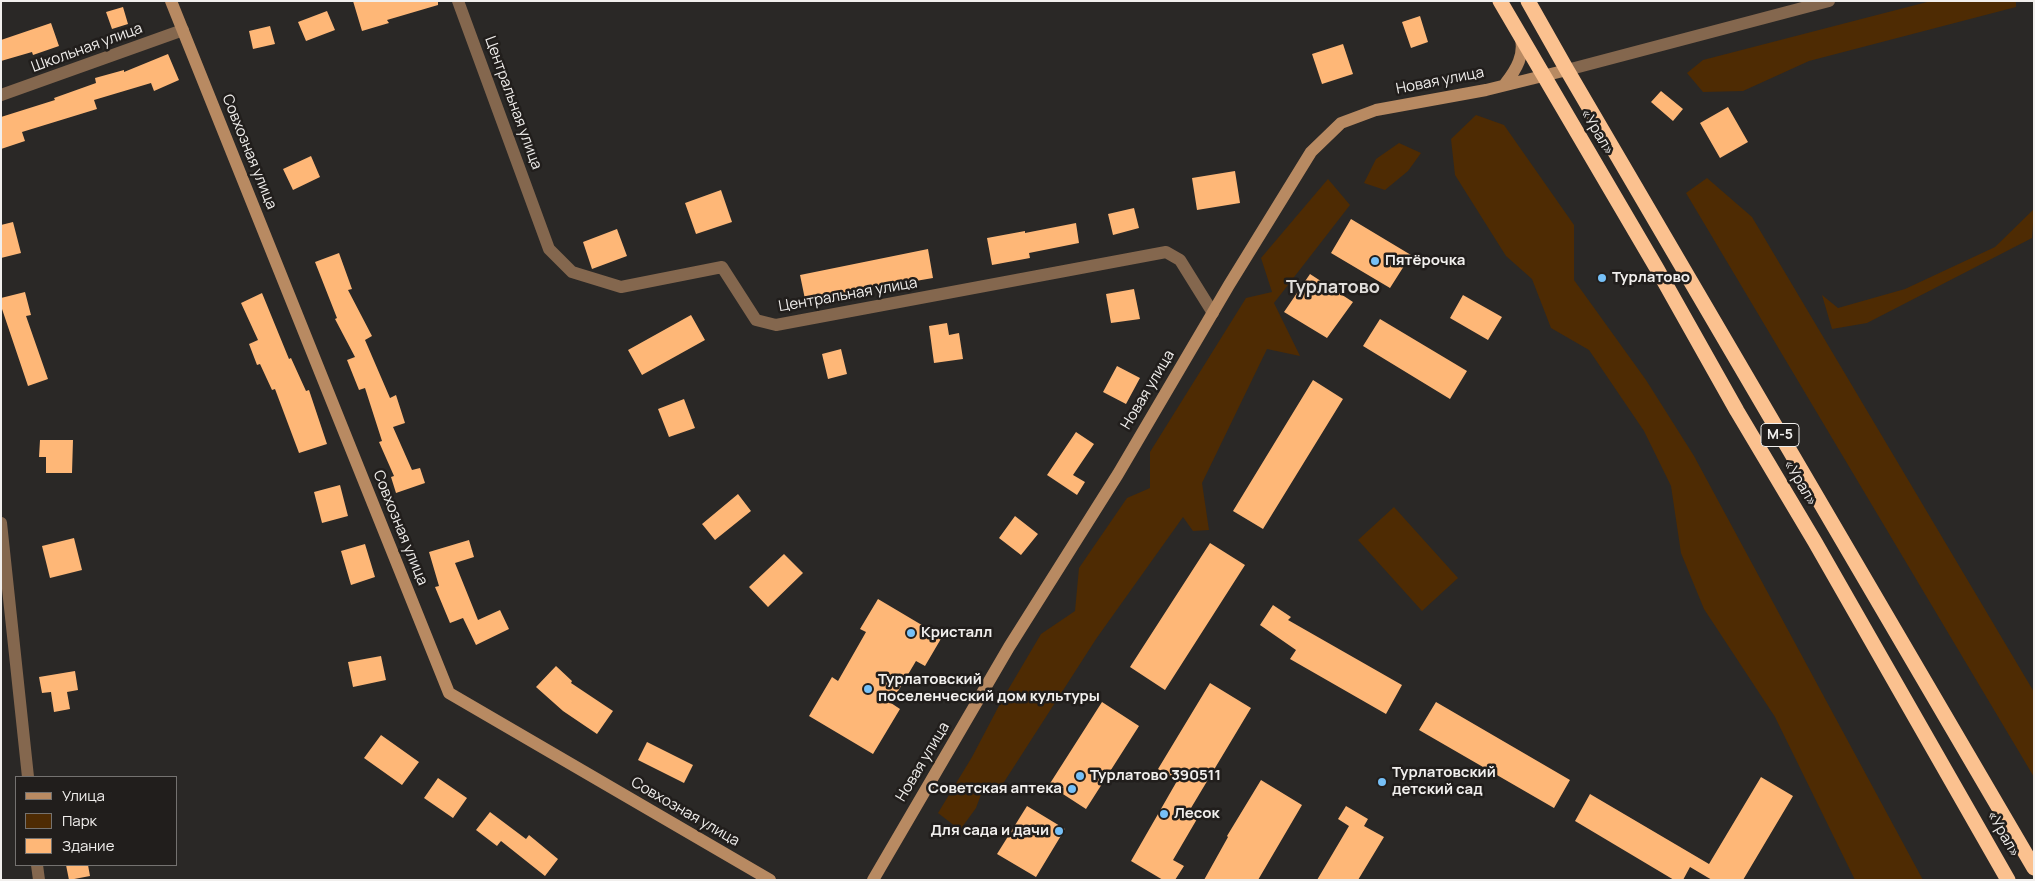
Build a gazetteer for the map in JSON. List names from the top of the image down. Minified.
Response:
{"streets":{"highway":["«Урал»","М-5"],"street":["Школьная улица","Новая улица","Центральная улица","Совхозная улица"]},"crossings":[["Школьная улица","Совхозная улица"],["Новая улица","Центральная улица"],["Новая улица","«Урал»"]],"districts":["Турлатово"],"places":["Пятёрочка","Турлатово","Кристалл","Турлатовский поселенческий дом культуры","Турлатово 390511","Турлатовский детский сад","Советская аптека","Лесок","Для сада и дачи"],"legend":["Улица","Парк","Здание"]}
